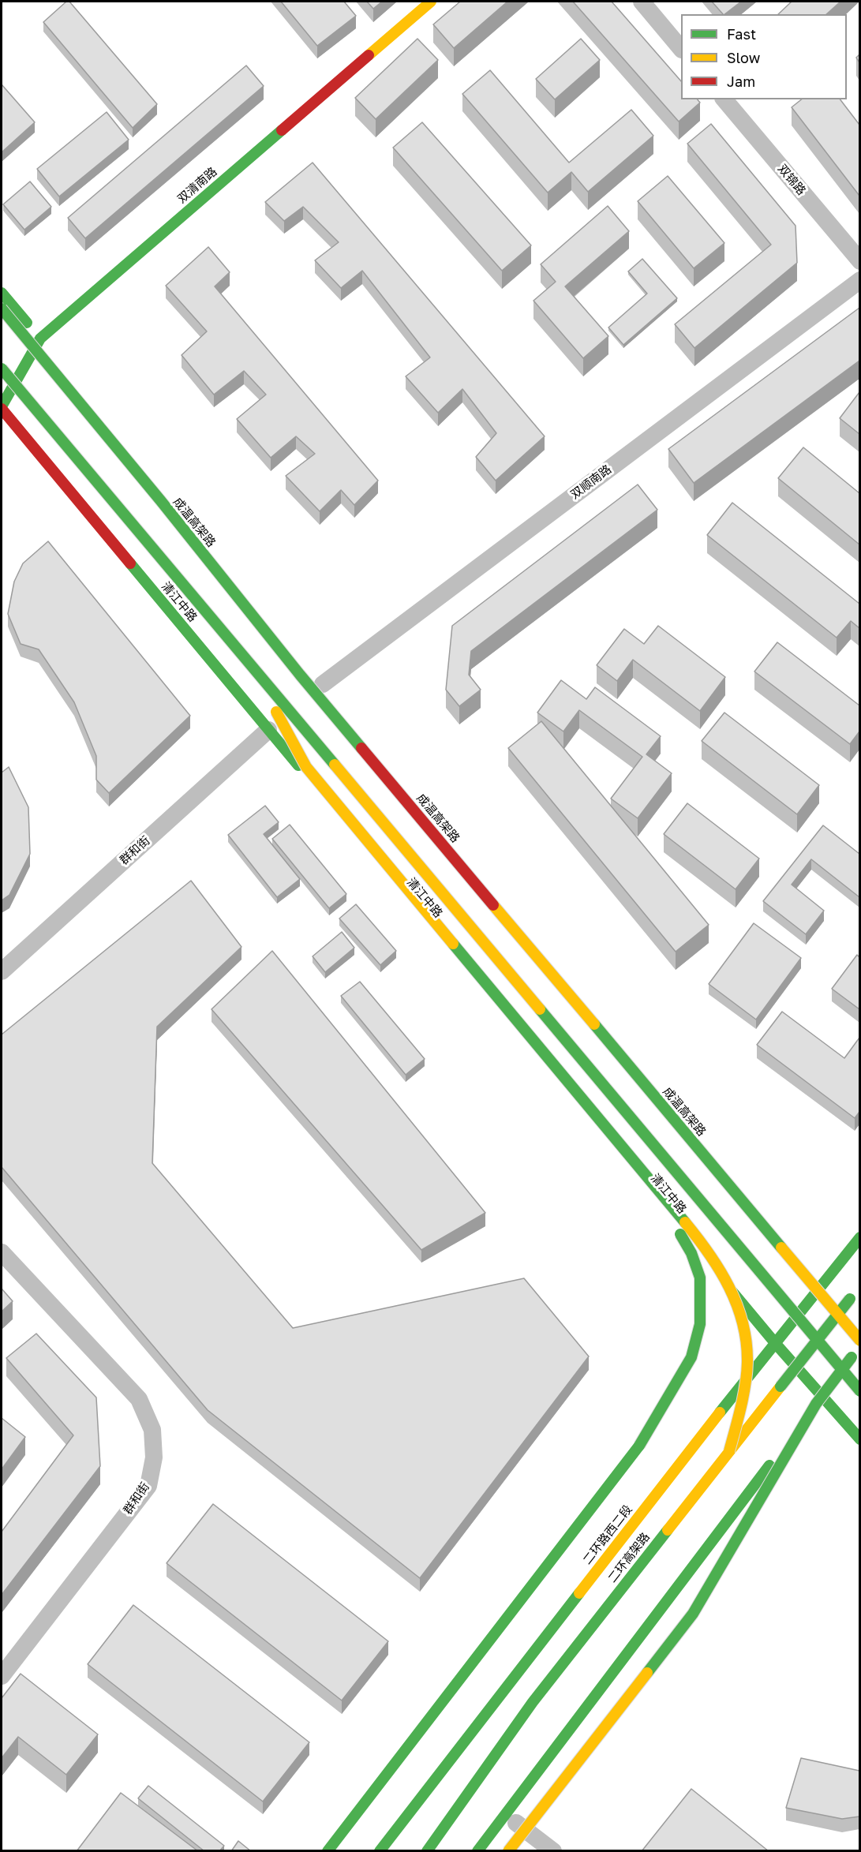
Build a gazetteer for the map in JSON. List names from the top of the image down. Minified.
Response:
{"streets":{"main road":["双清南路","成温高架路","清江中路","二环路西二段","二环高架路"],"street":["双锦路","双顺南路","群和街"]},"crossings":[["双清南路","清江中路"],["清江中路","群和街"],["清江中路","二环路西二段"]],"legend":["Fast","Slow","Jam"]}
